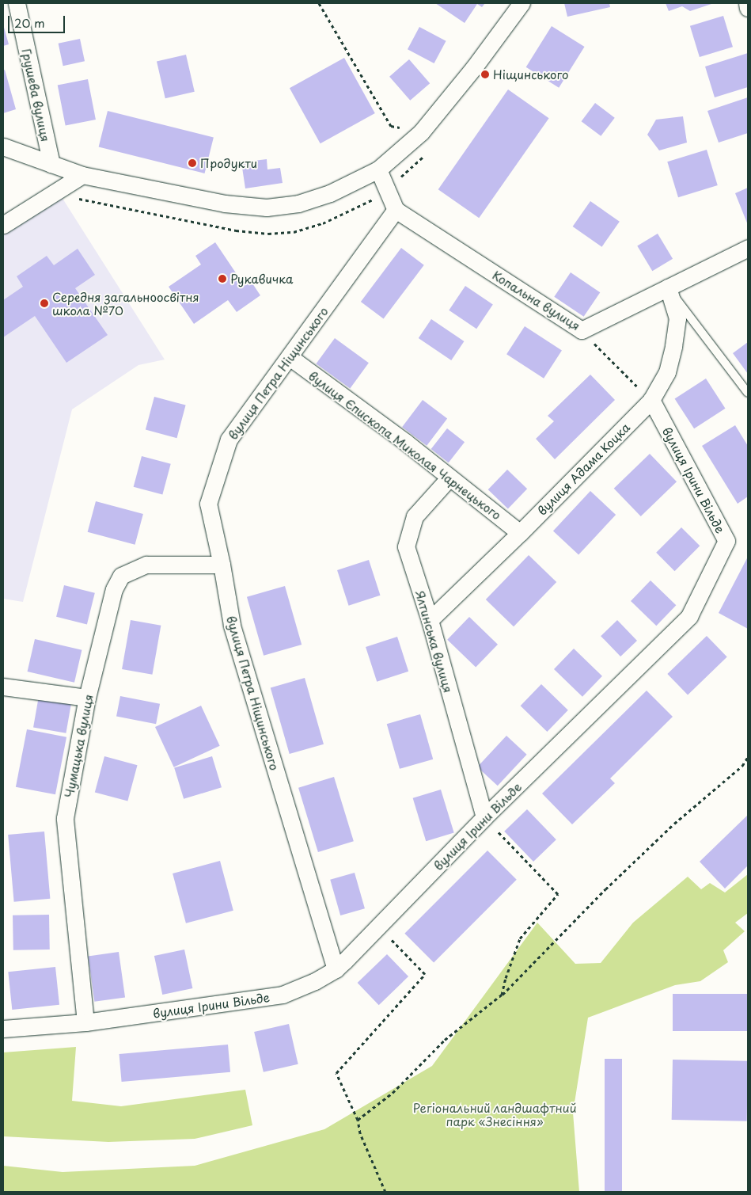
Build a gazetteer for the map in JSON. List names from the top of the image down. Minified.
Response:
{"streets":{"street":["Грушева вулиця","Копальна вулиця","вулиця Петра Ніщинського","вулиця Єпископа Миколая Чарнецького","вулиця Адама Коцка","вулиця Ірини Вільде","Ялтинська вулиця","Чумацька вулиця"]},"crossings":[["Копальна вулиця","вулиця Петра Ніщинського"],["Копальна вулиця","вулиця Адама Коцка"],["вулиця Петра Ніщинського","вулиця Єпископа Миколая Чарнецького"],["вулиця Петра Ніщинського","вулиця Ірини Вільде"],["вулиця Петра Ніщинського","Чумацька вулиця"],["вулиця Єпископа Миколая Чарнецького","вулиця Адама Коцка"],["вулиця Єпископа Миколая Чарнецького","Ялтинська вулиця"],["вулиця Адама Коцка","вулиця Ірини Вільде"],["вулиця Адама Коцка","Ялтинська вулиця"],["вулиця Ірини Вільде","Ялтинська вулиця"],["вулиця Ірини Вільде","Чумацька вулиця"]],"parks":["Регіональний ландшафтний парк «Знесіння»"],"places":["Ніщинського","Продукти","Рукавичка","Середня загальноосвітня школа №70"],"scale_bar":"20 m"}
